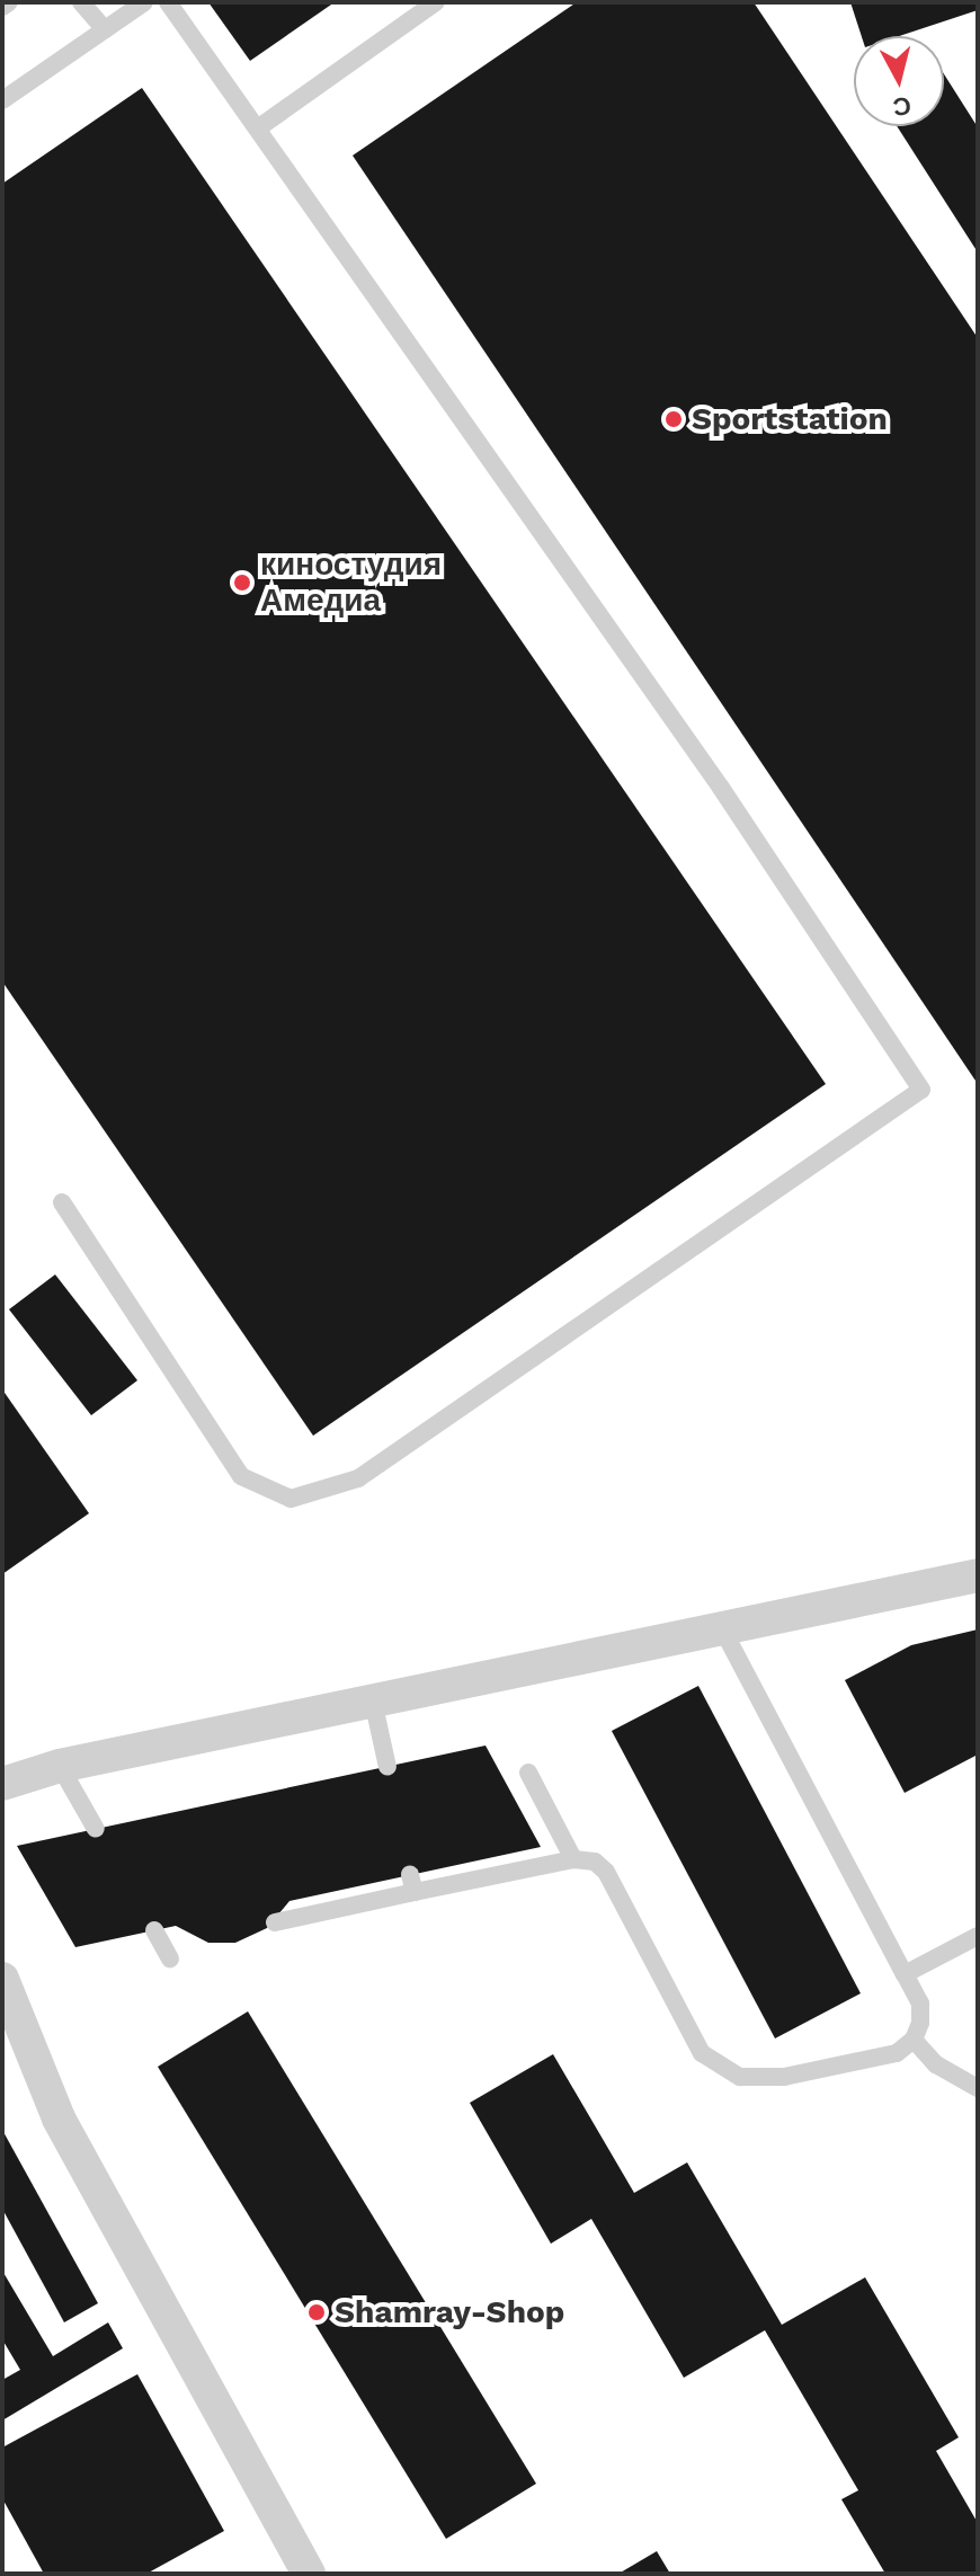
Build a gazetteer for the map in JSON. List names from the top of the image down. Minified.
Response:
{"places":["Sportstation","киностудия Амедиа","Shamray-Shop"],"north":"bottom"}
